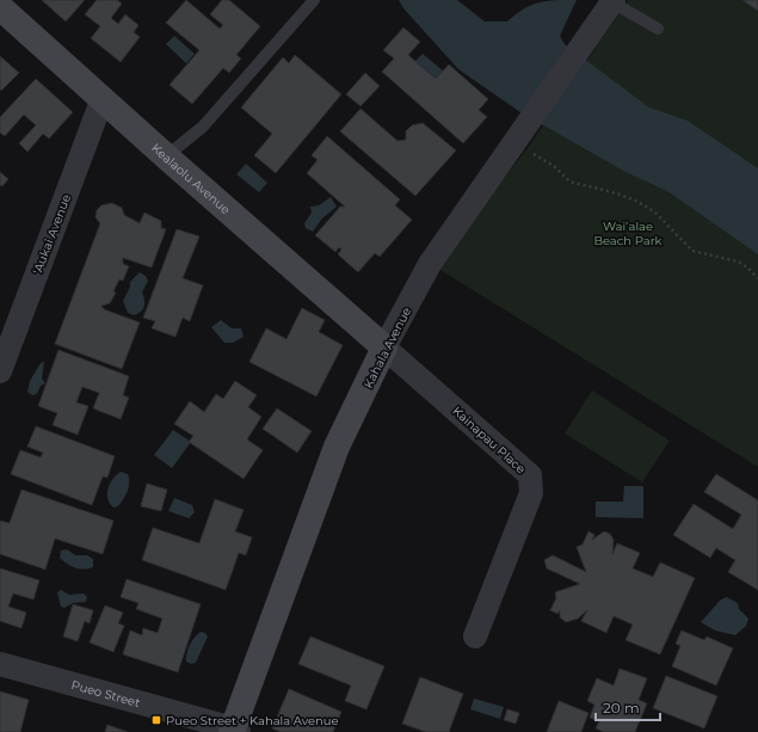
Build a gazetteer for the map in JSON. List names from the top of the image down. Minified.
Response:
{"streets":{"street":["Kealaolu Avenue","ʻAukai Avenue","Kahala Avenue","Kainapau Place","Pueo Street"]},"crossings":[["Kealaolu Avenue","ʻAukai Avenue"],["Kealaolu Avenue","Kahala Avenue"],["Kealaolu Avenue","Kainapau Place"],["Kahala Avenue","Kainapau Place"],["Kahala Avenue","Pueo Street"]],"parks":["Waiʻalae Beach Park"],"places":{"transit":["Pueo Street + Kahala Avenue"]},"scale_bar":"20 m"}
